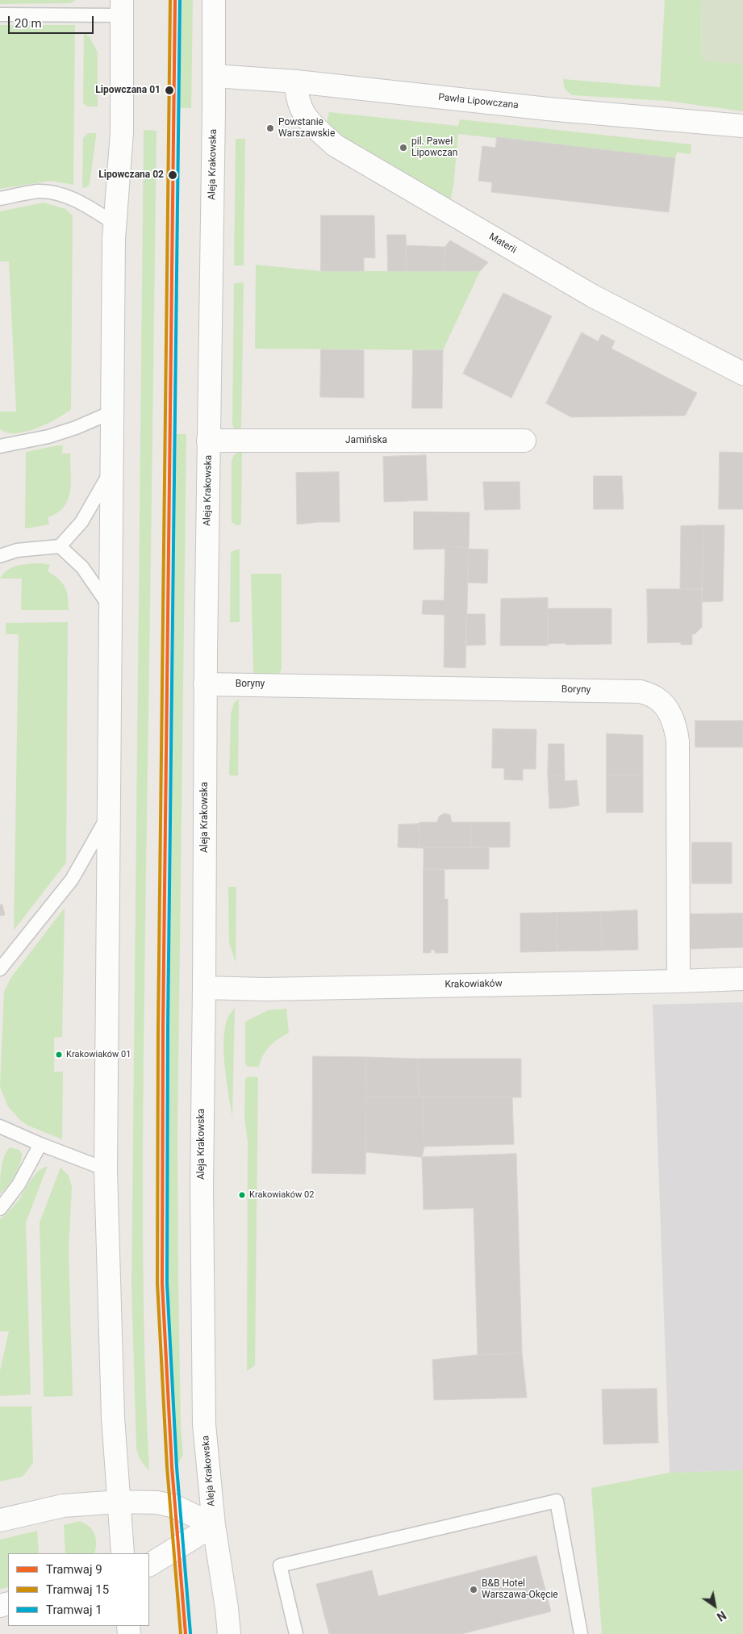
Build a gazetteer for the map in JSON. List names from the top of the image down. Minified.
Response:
{"streets":{"main road":["Pawła Lipowczana","Aleja Krakowska","Materii","Jamińska","Boryny","Krakowiaków"]},"crossings":[["Pawła Lipowczana","Aleja Krakowska"],["Pawła Lipowczana","Materii"],["Aleja Krakowska","Jamińska"],["Aleja Krakowska","Boryny"],["Aleja Krakowska","Krakowiaków"],["Boryny","Krakowiaków"]],"places":["Lipowczana 01","Powstanie Warszawskie","pil. Paweł Lipowczan","Lipowczana 02","Krakowiaków 01","Krakowiaków 02","B&B Hotel Warszawa-Okęcie"],"lines":["tram line 9","tram line 15","tram line 1"],"legend":["Tramwaj 9","Tramwaj 15","Tramwaj 1"],"scale_bar":"20 m","north":"bottom right"}
